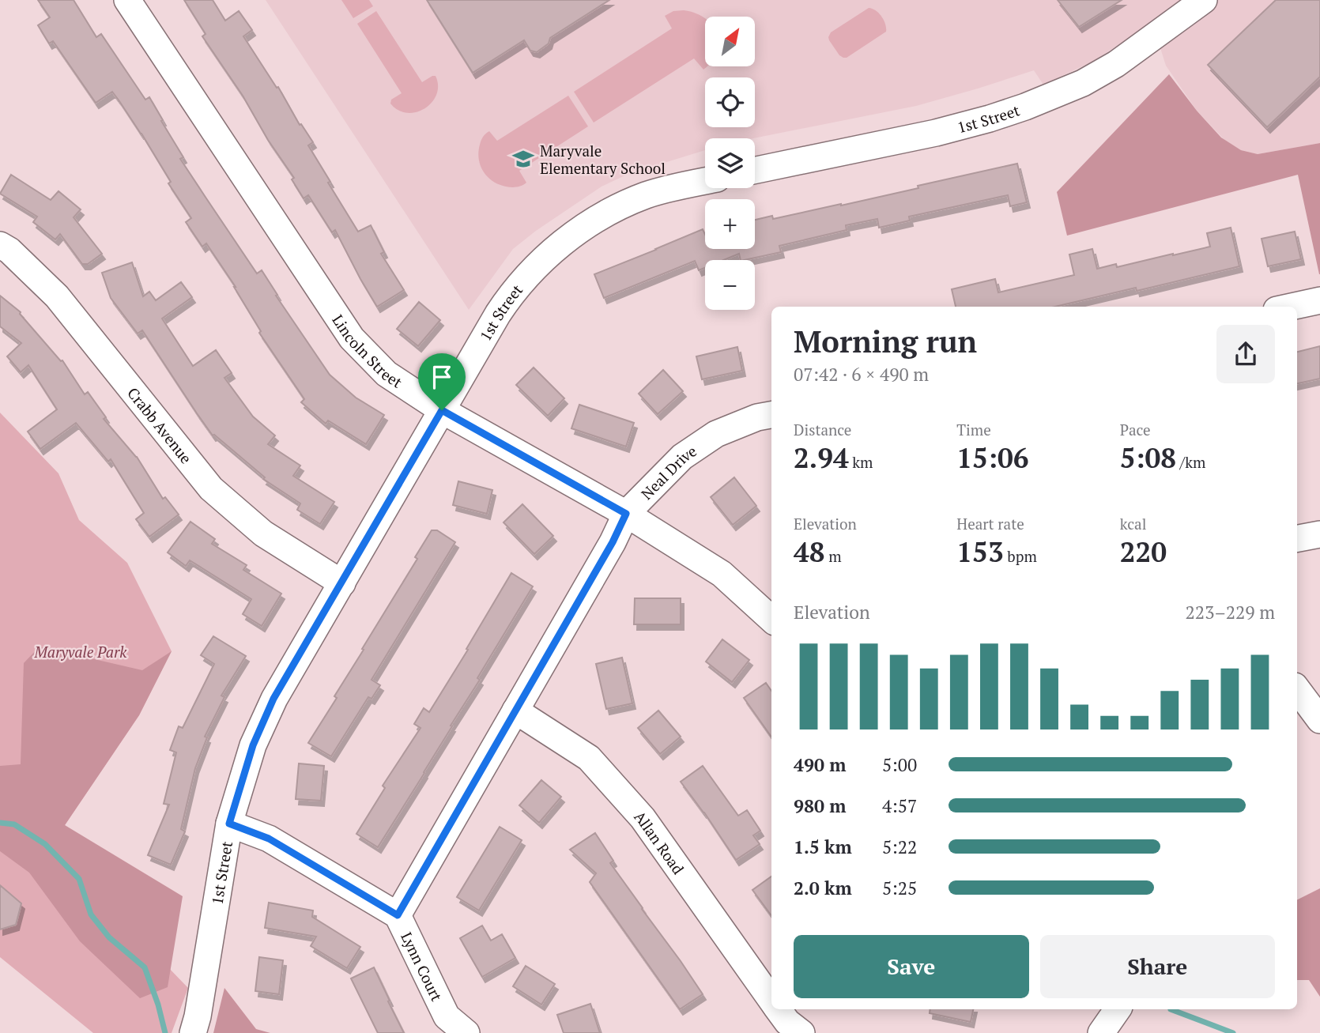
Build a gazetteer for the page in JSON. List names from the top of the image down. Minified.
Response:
{"streets":{"street":["1st Street","Lincoln Street","Crabb Avenue","Neal Drive","Allan Road","Lynn Court"]},"crossings":[["1st Street","Lincoln Street"],["1st Street","Crabb Avenue"],["1st Street","Lynn Court"],["Lincoln Street","Neal Drive"],["Neal Drive","Allan Road"],["Neal Drive","Lynn Court"]],"parks":["Maryvale Park"],"places":{"school or university":["Maryvale Elementary School"]},"north":"top right","page":{"map_buttons":["+","−"],"heading":["Morning run","07:42 · 6 × 490 m"],"stats":[["Distance","2.94 km"],["Time","15:06"],["Pace","5:08 /km"],["Elevation","48 m"],["Heart rate","153 bpm"],["kcal","220"]],"chart":["Elevation","223–229 m"],"list":[{"name":"490 m","note":"5:00"},{"name":"980 m","note":"4:57"},{"name":"1.5 km","note":"5:22"},{"name":"2.0 km","note":"5:25"}],"buttons":["Save","Share"]}}
